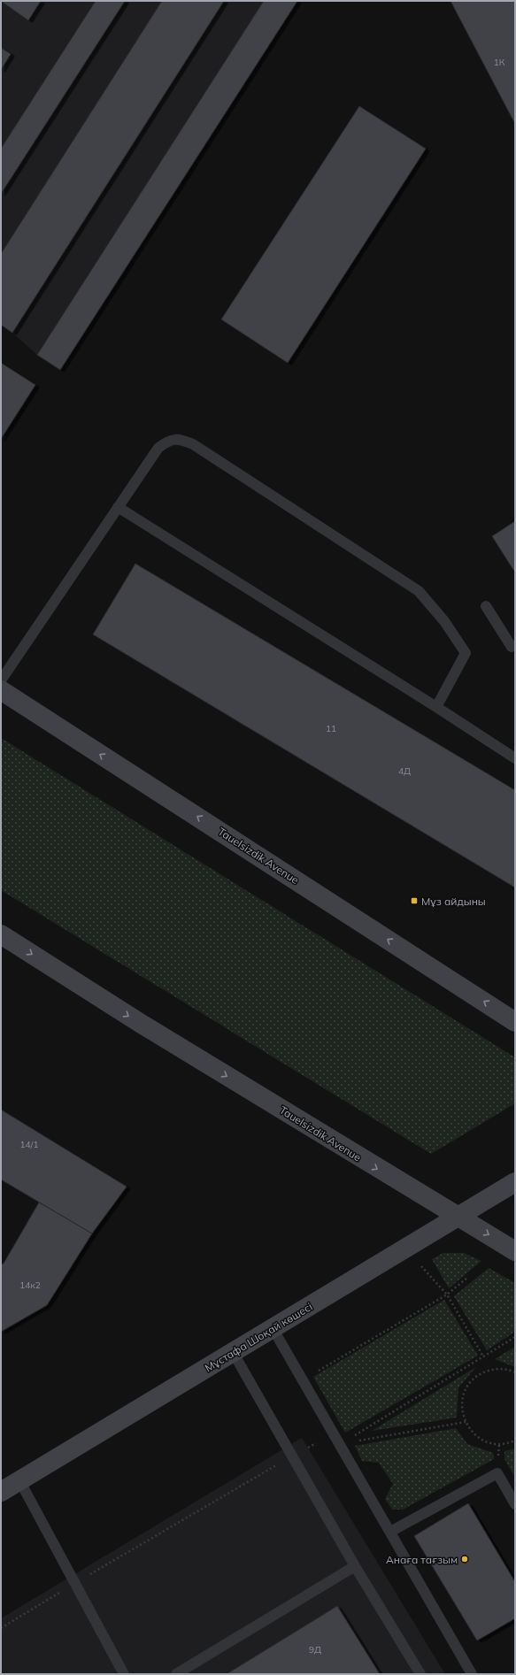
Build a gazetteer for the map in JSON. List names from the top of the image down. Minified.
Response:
{"streets":{"street":["Tauelsizdik Avenue","Мұстафа Шоқай көшесі"]},"crossings":[["Tauelsizdik Avenue","Мұстафа Шоқай көшесі"]],"places":{"transit":["Мұз айдыны"],"other":["Анаға тағзым"]},"house_numbers":["1К","11","4Д","14/1","14к2","9Д"]}
